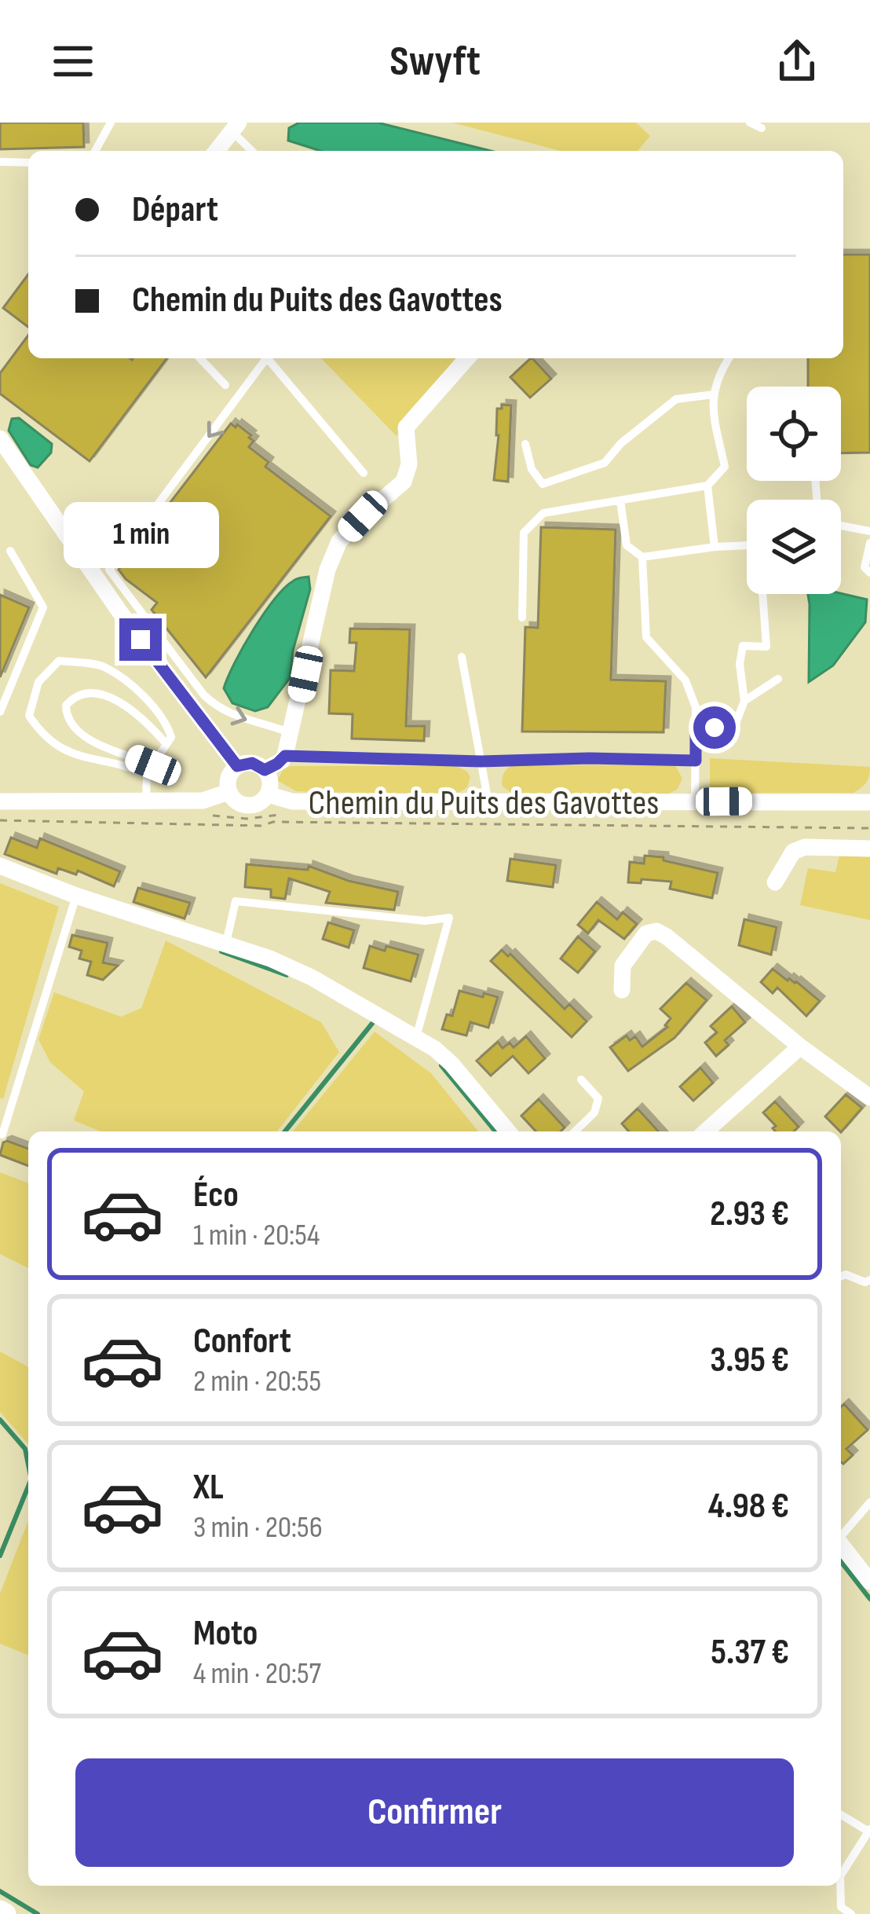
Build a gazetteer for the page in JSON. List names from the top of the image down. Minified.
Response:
{"streets":{"street":["Chemin du Puits des Gavottes"]},"page":{"header":"Swyft","banner":["Départ","Chemin du Puits des Gavottes"],"bubble":"1 min","list":[{"name":"Éco","note":"1 min · 20:54","value":"2.93 €"},{"name":"Confort","note":"2 min · 20:55","value":"3.95 €"},{"name":"XL","note":"3 min · 20:56","value":"4.98 €"},{"name":"Moto","note":"4 min · 20:57","value":"5.37 €"}],"buttons":"Confirmer"}}
